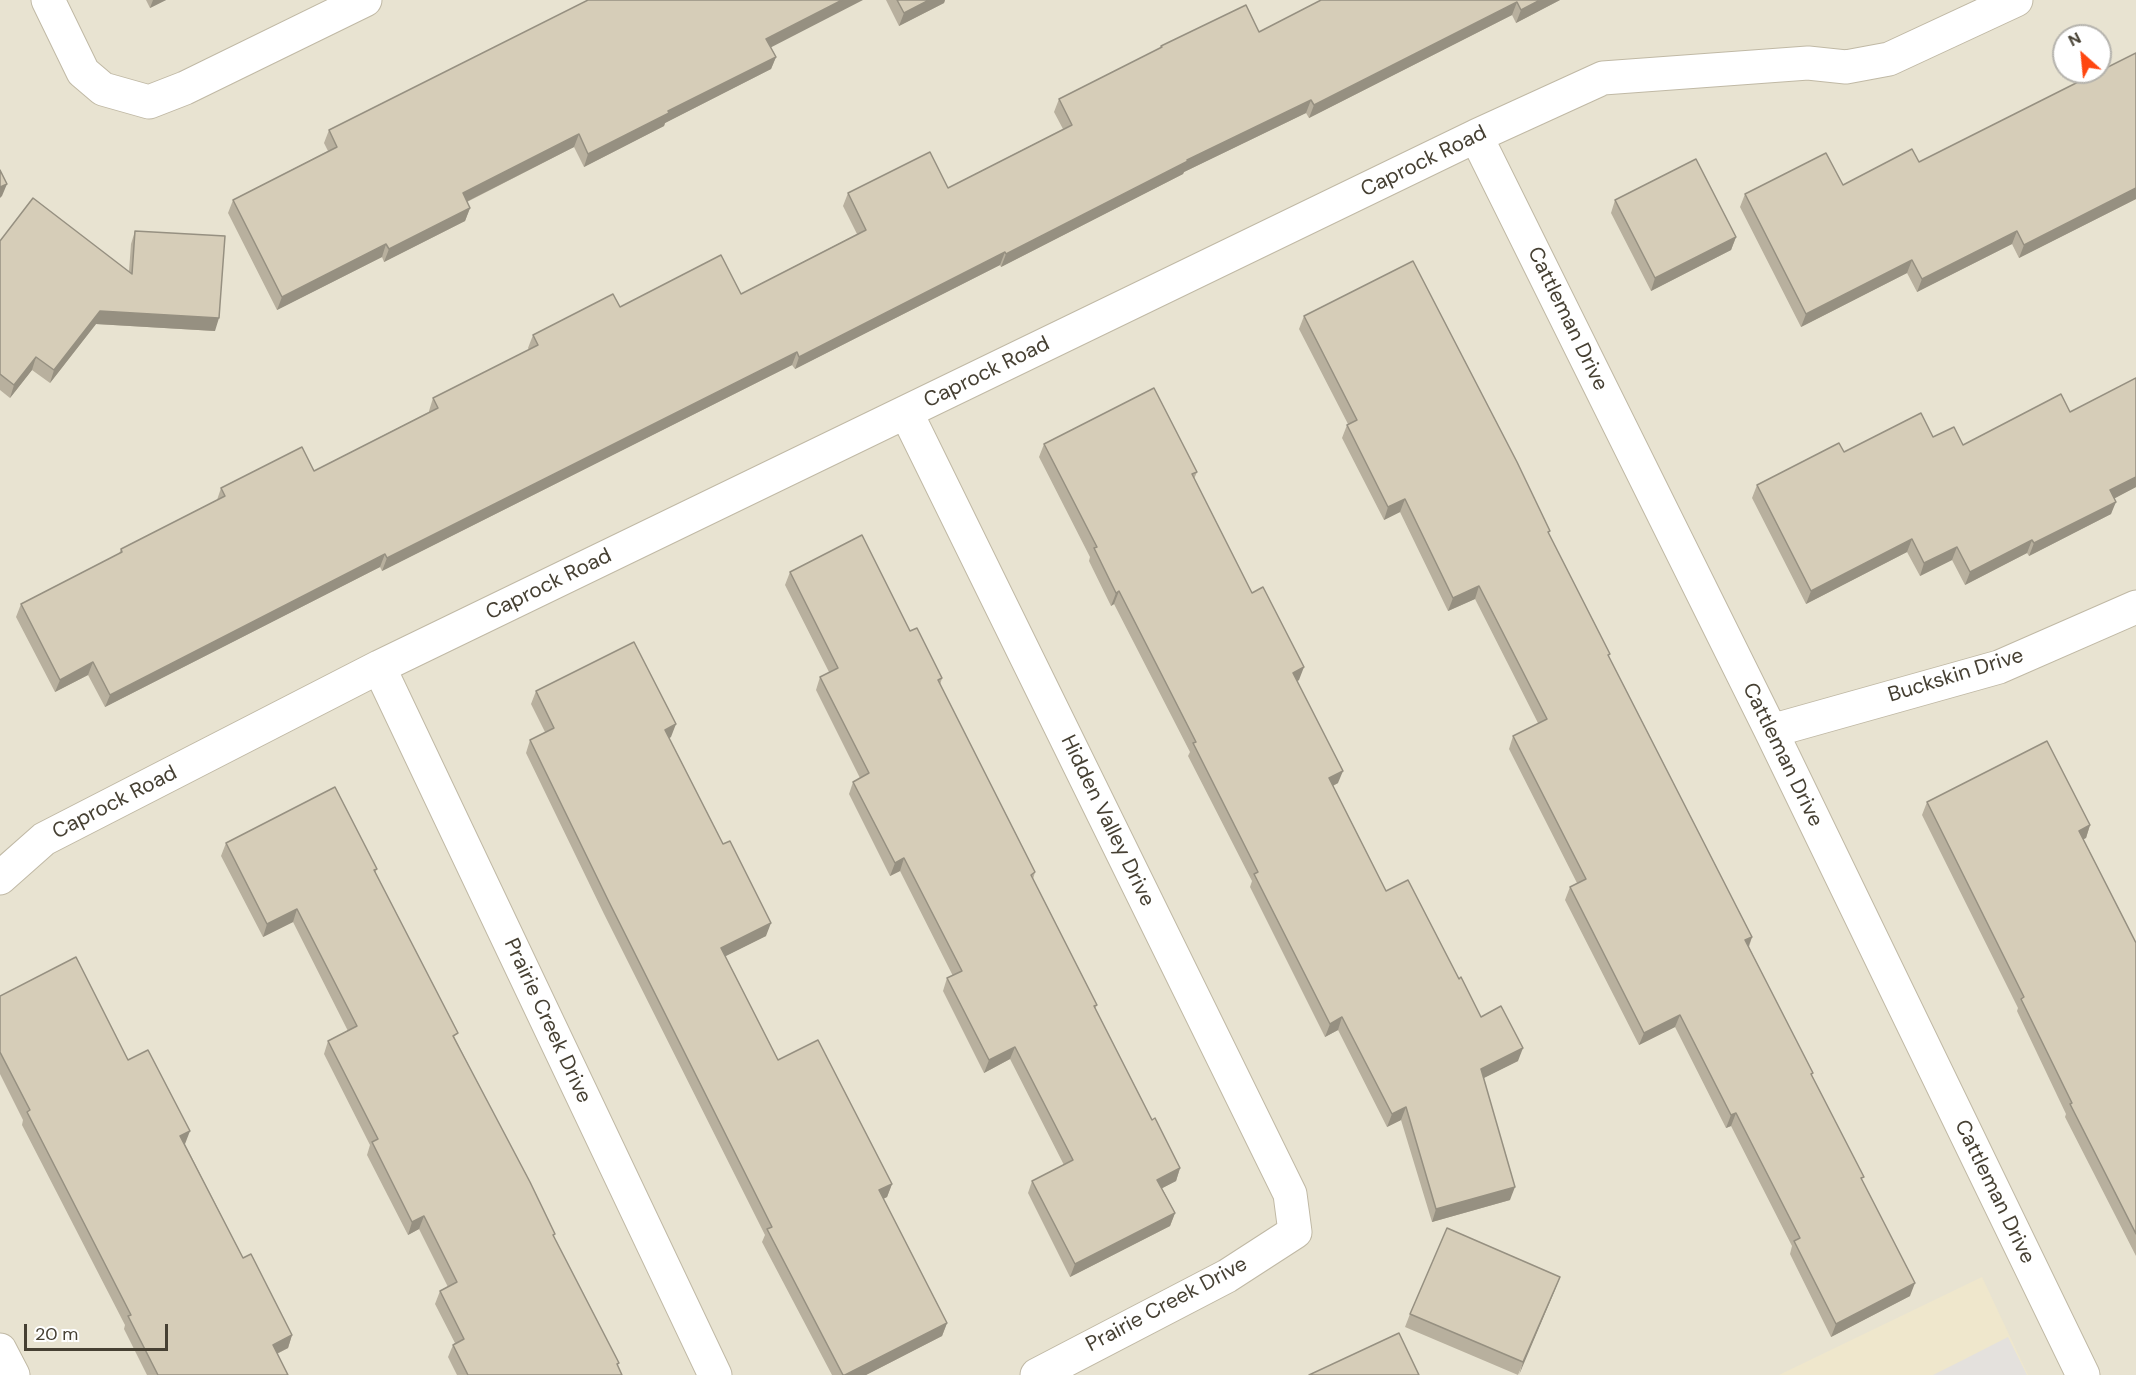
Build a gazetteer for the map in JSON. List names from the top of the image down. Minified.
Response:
{"streets":{"street":["Caprock Road","Cattleman Drive","Buckskin Drive","Hidden Valley Drive","Prairie Creek Drive"]},"crossings":[["Caprock Road","Cattleman Drive"],["Caprock Road","Hidden Valley Drive"],["Caprock Road","Prairie Creek Drive"],["Cattleman Drive","Buckskin Drive"],["Hidden Valley Drive","Prairie Creek Drive"]],"scale_bar":"20 m","north":"top left"}
